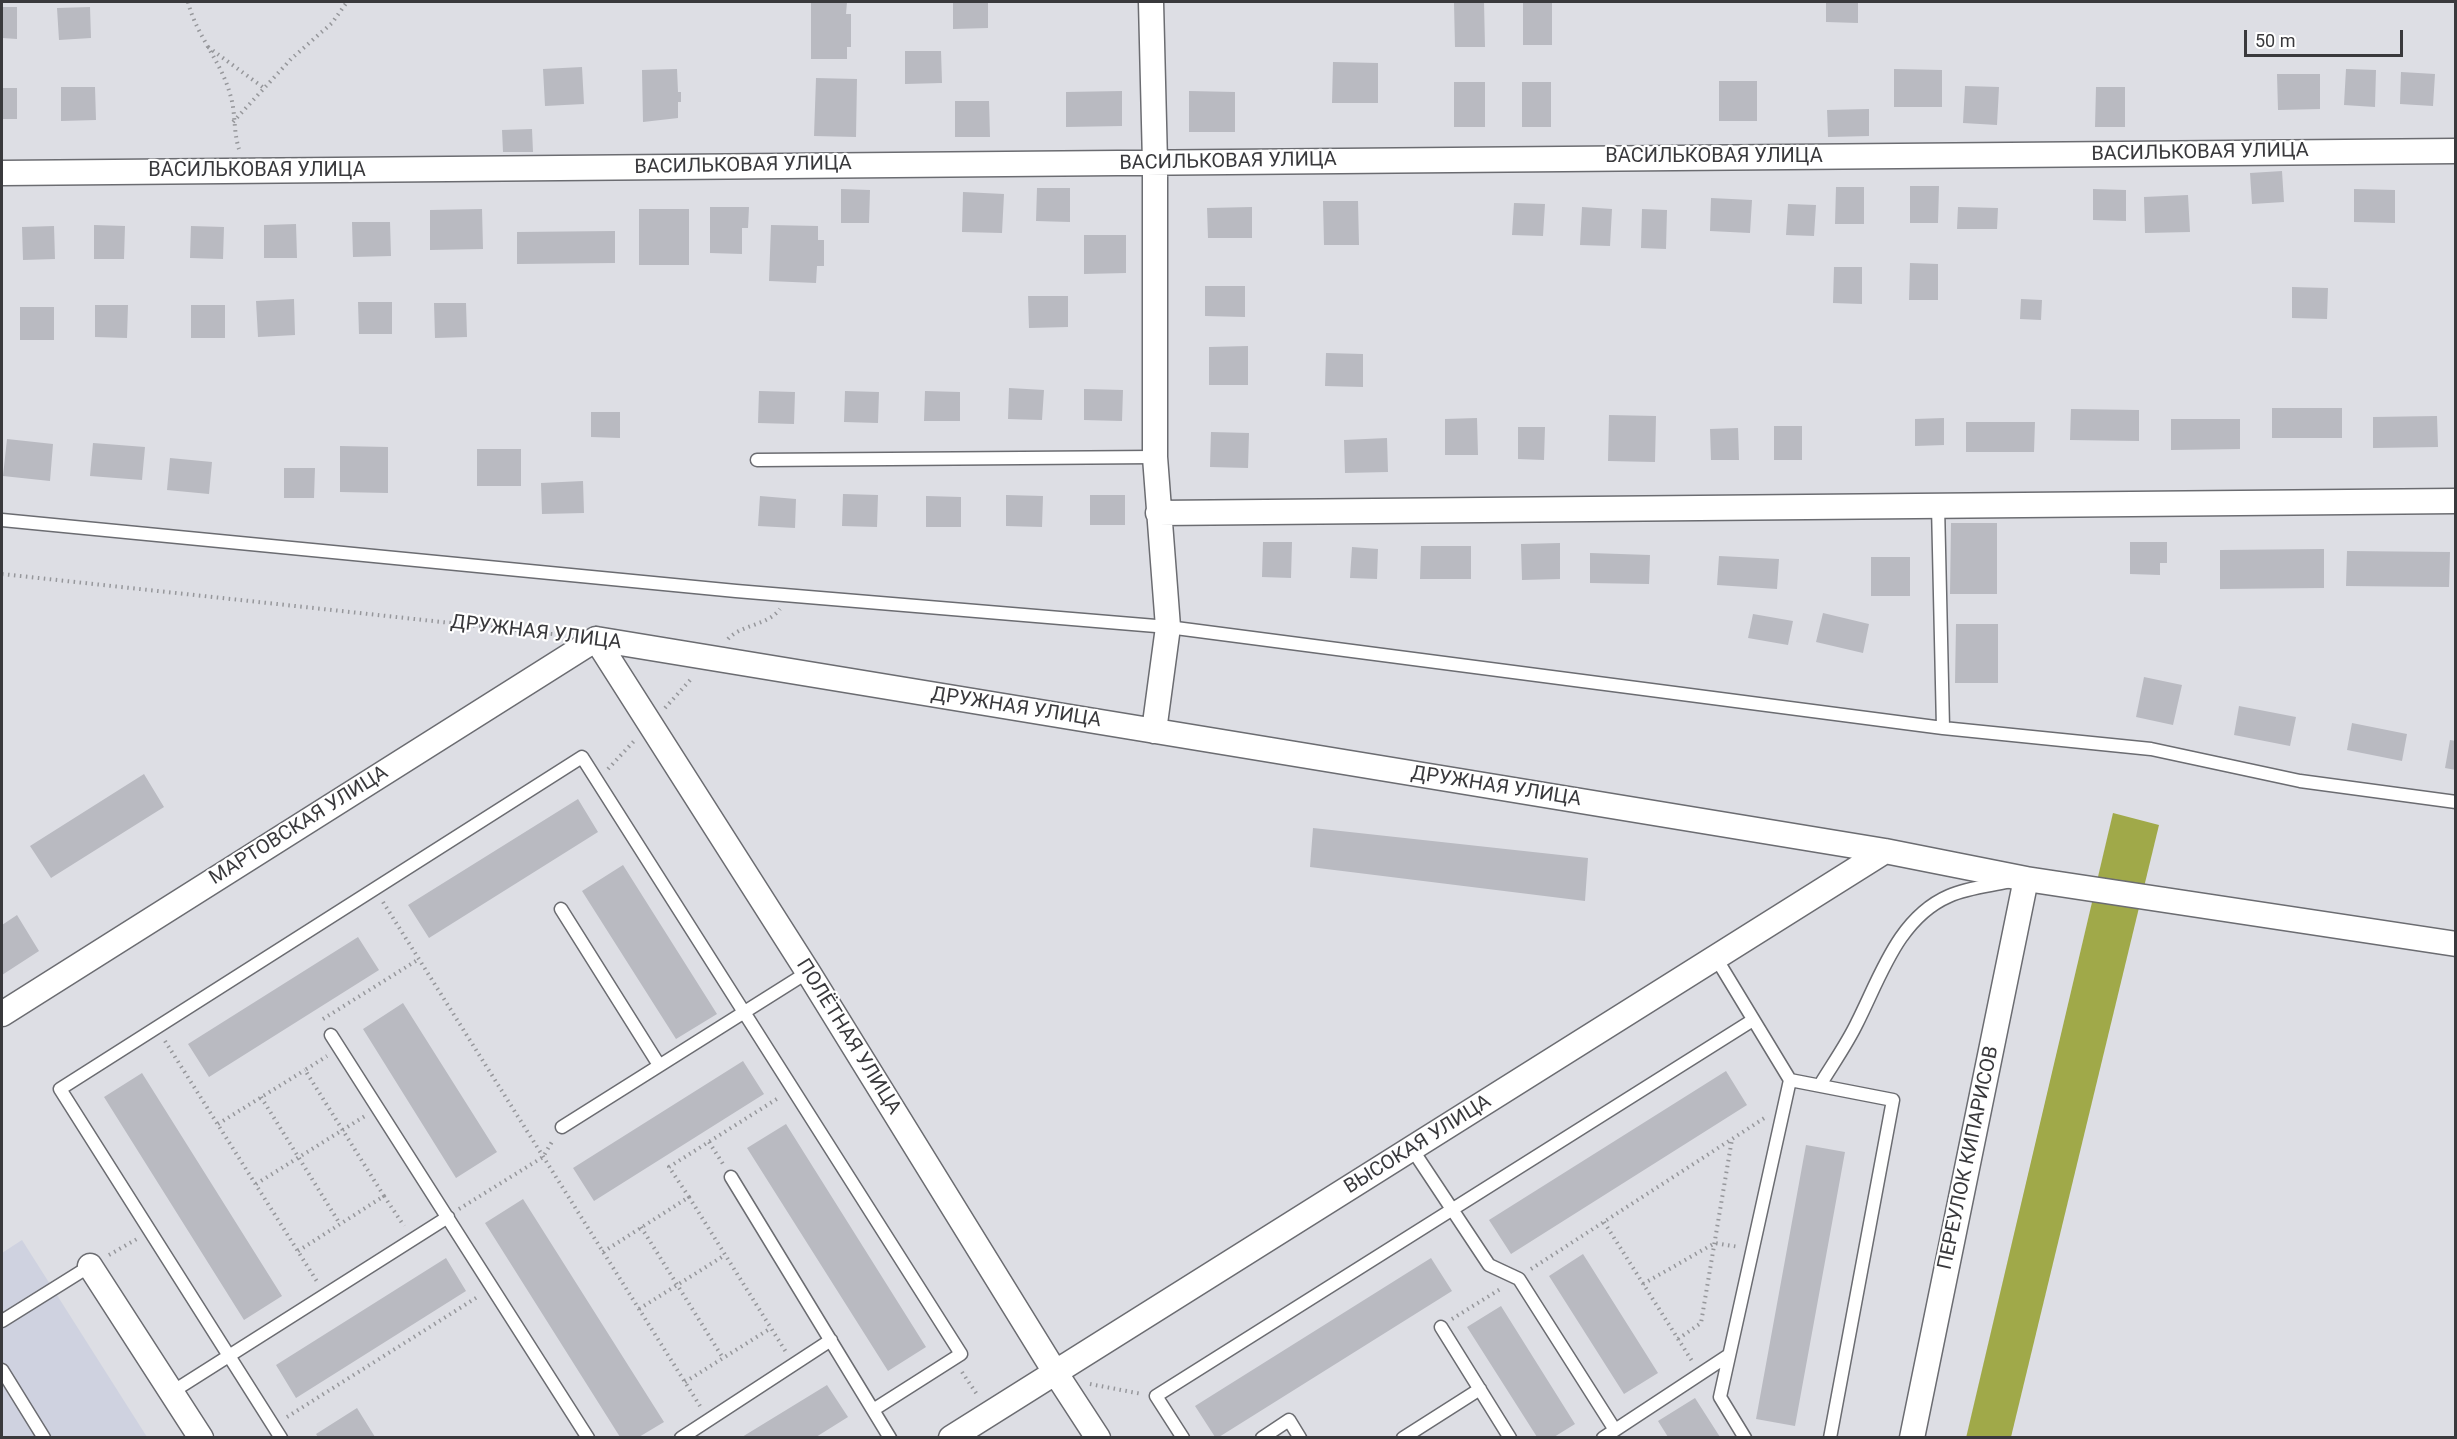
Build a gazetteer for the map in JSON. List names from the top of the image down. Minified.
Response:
{"streets":{"street":["ВАСИЛЬКОВАЯ УЛИЦА","ДРУЖНАЯ УЛИЦА","МАРТОВСКАЯ УЛИЦА","ПОЛЁТНАЯ УЛИЦА","ВЫСОКАЯ УЛИЦА","ПЕРЕУЛОК КИПАРИСОВ"]},"crossings":[["ДРУЖНАЯ УЛИЦА","МАРТОВСКАЯ УЛИЦА"],["ДРУЖНАЯ УЛИЦА","ПОЛЁТНАЯ УЛИЦА"],["ДРУЖНАЯ УЛИЦА","ВЫСОКАЯ УЛИЦА"],["ДРУЖНАЯ УЛИЦА","ПЕРЕУЛОК КИПАРИСОВ"],["МАРТОВСКАЯ УЛИЦА","ПОЛЁТНАЯ УЛИЦА"],["ПОЛЁТНАЯ УЛИЦА","ВЫСОКАЯ УЛИЦА"]],"scale_bar":"50 m"}
